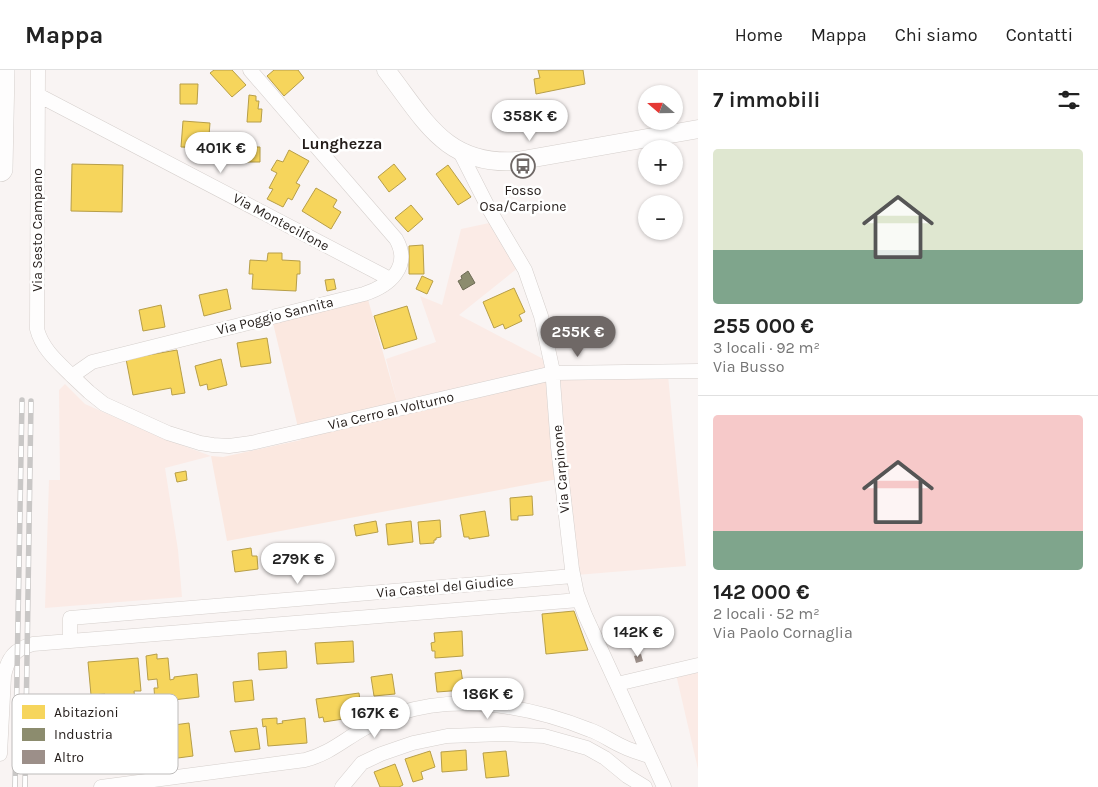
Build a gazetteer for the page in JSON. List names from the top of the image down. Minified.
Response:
{"streets":{"street":["Via Montecilfone","Via Sesto Campano","Via Poggio Sannita","Via Cerro al Volturno","Via Carpinone","Via Castel del Giudice"]},"crossings":[["Via Montecilfone","Via Sesto Campano"],["Via Montecilfone","Via Poggio Sannita"],["Via Sesto Campano","Via Poggio Sannita"],["Via Sesto Campano","Via Cerro al Volturno"],["Via Poggio Sannita","Via Cerro al Volturno"],["Via Cerro al Volturno","Via Carpinone"],["Via Carpinone","Via Castel del Giudice"]],"districts":["Lunghezza"],"places":{"bus stop":["Fosso Osa/Carpione"]},"legend":["Abitazioni","Industria","Altro"],"north":"left","page":{"header":"Mappa","nav":["Home","Mappa","Chi siamo","Contatti"],"heading":"7 immobili","map_buttons":["+","−"],"price":["358K €","401K €","255K €","279K €","142K €","186K €","167K €"],"list":[{"name":"255 000 €","note":"3 locali · 92 m² · Via Busso"},{"name":"142 000 €","note":"2 locali · 52 m² · Via Paolo Cornaglia"}]}}
